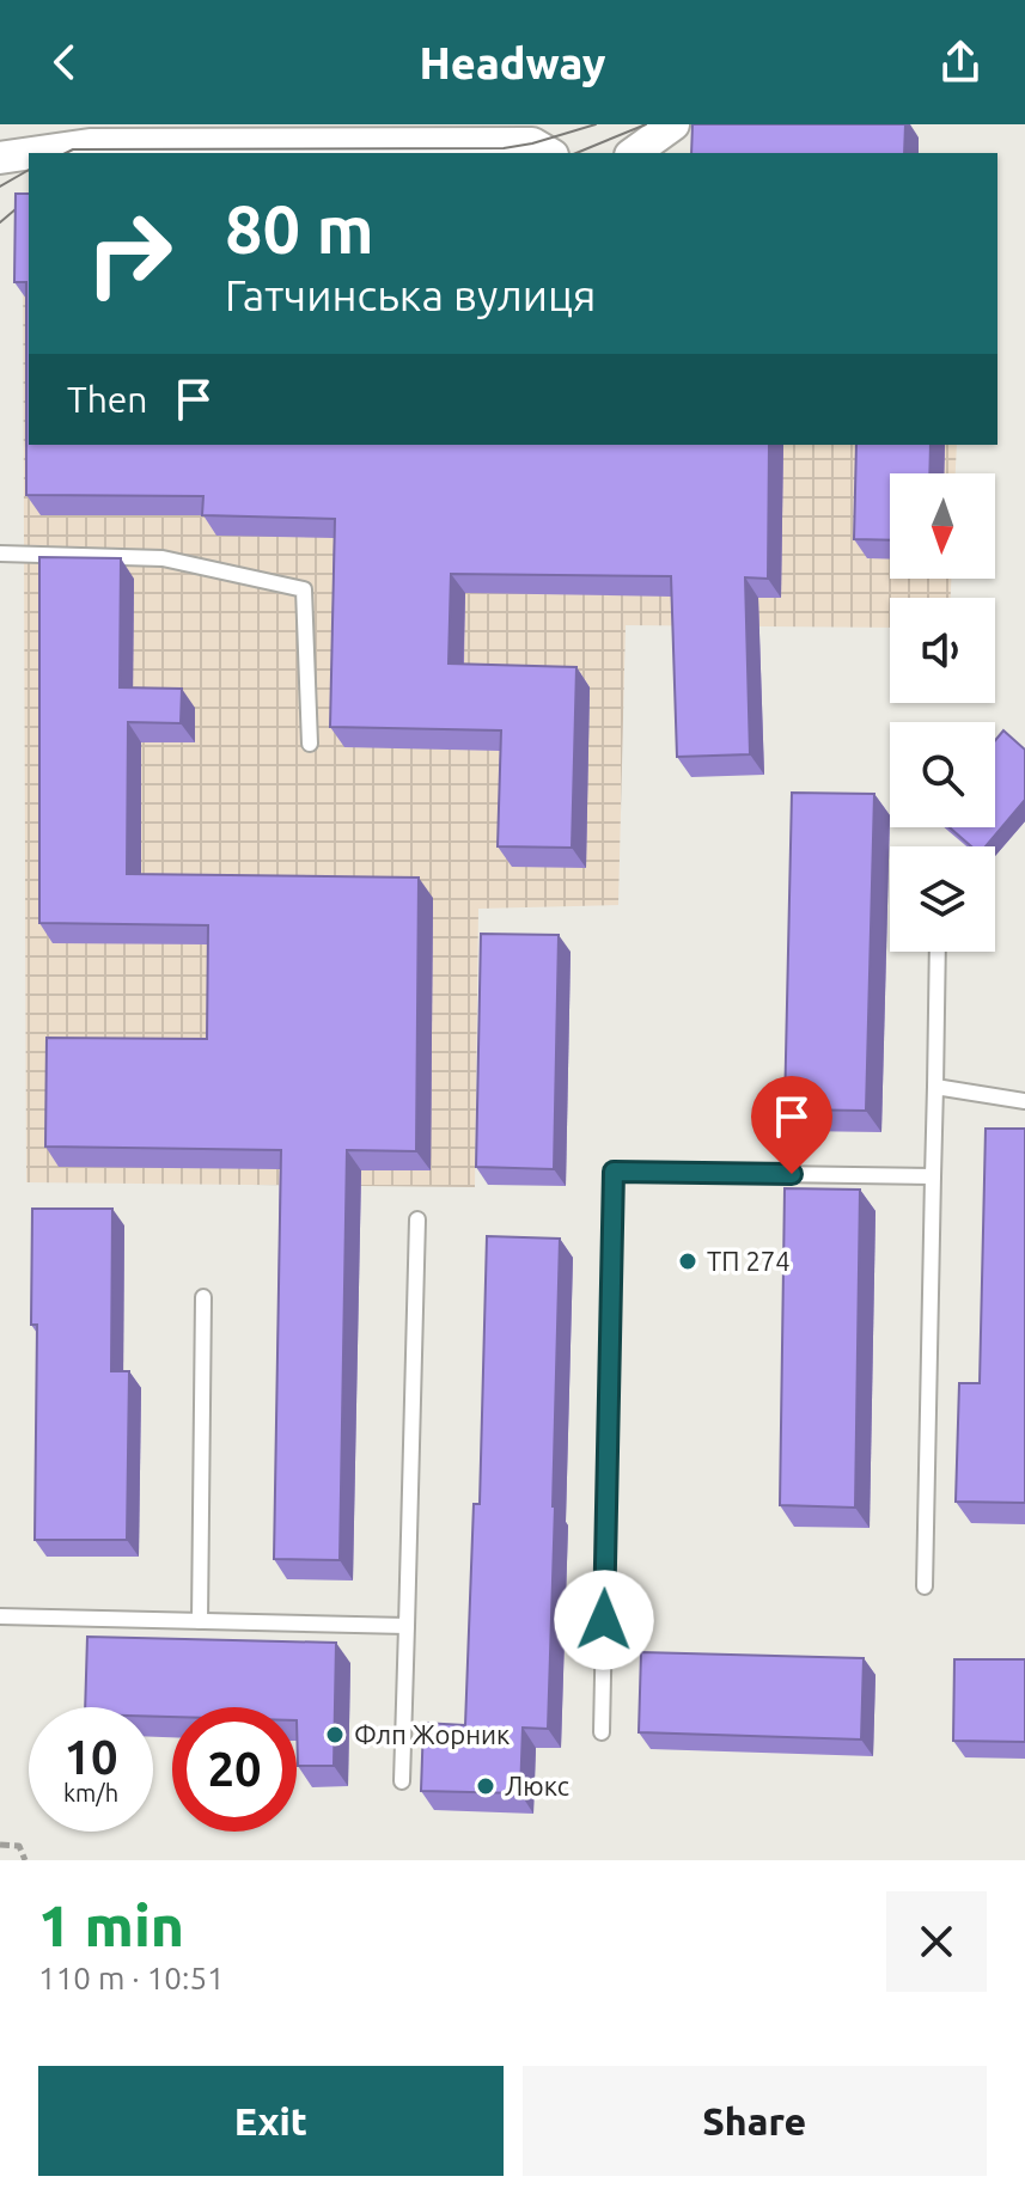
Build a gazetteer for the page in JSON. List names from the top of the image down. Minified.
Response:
{"places":["ТП 274","Флп Жорник","Люкс"],"north":"bottom","page":{"header":"Headway","turn":["80 m","Гатчинська вулиця"],"then":"Then","speed":"10 km/h","limit":"20","heading":["1 min","110 m · 10:51"],"buttons":["Exit","Share"]}}
